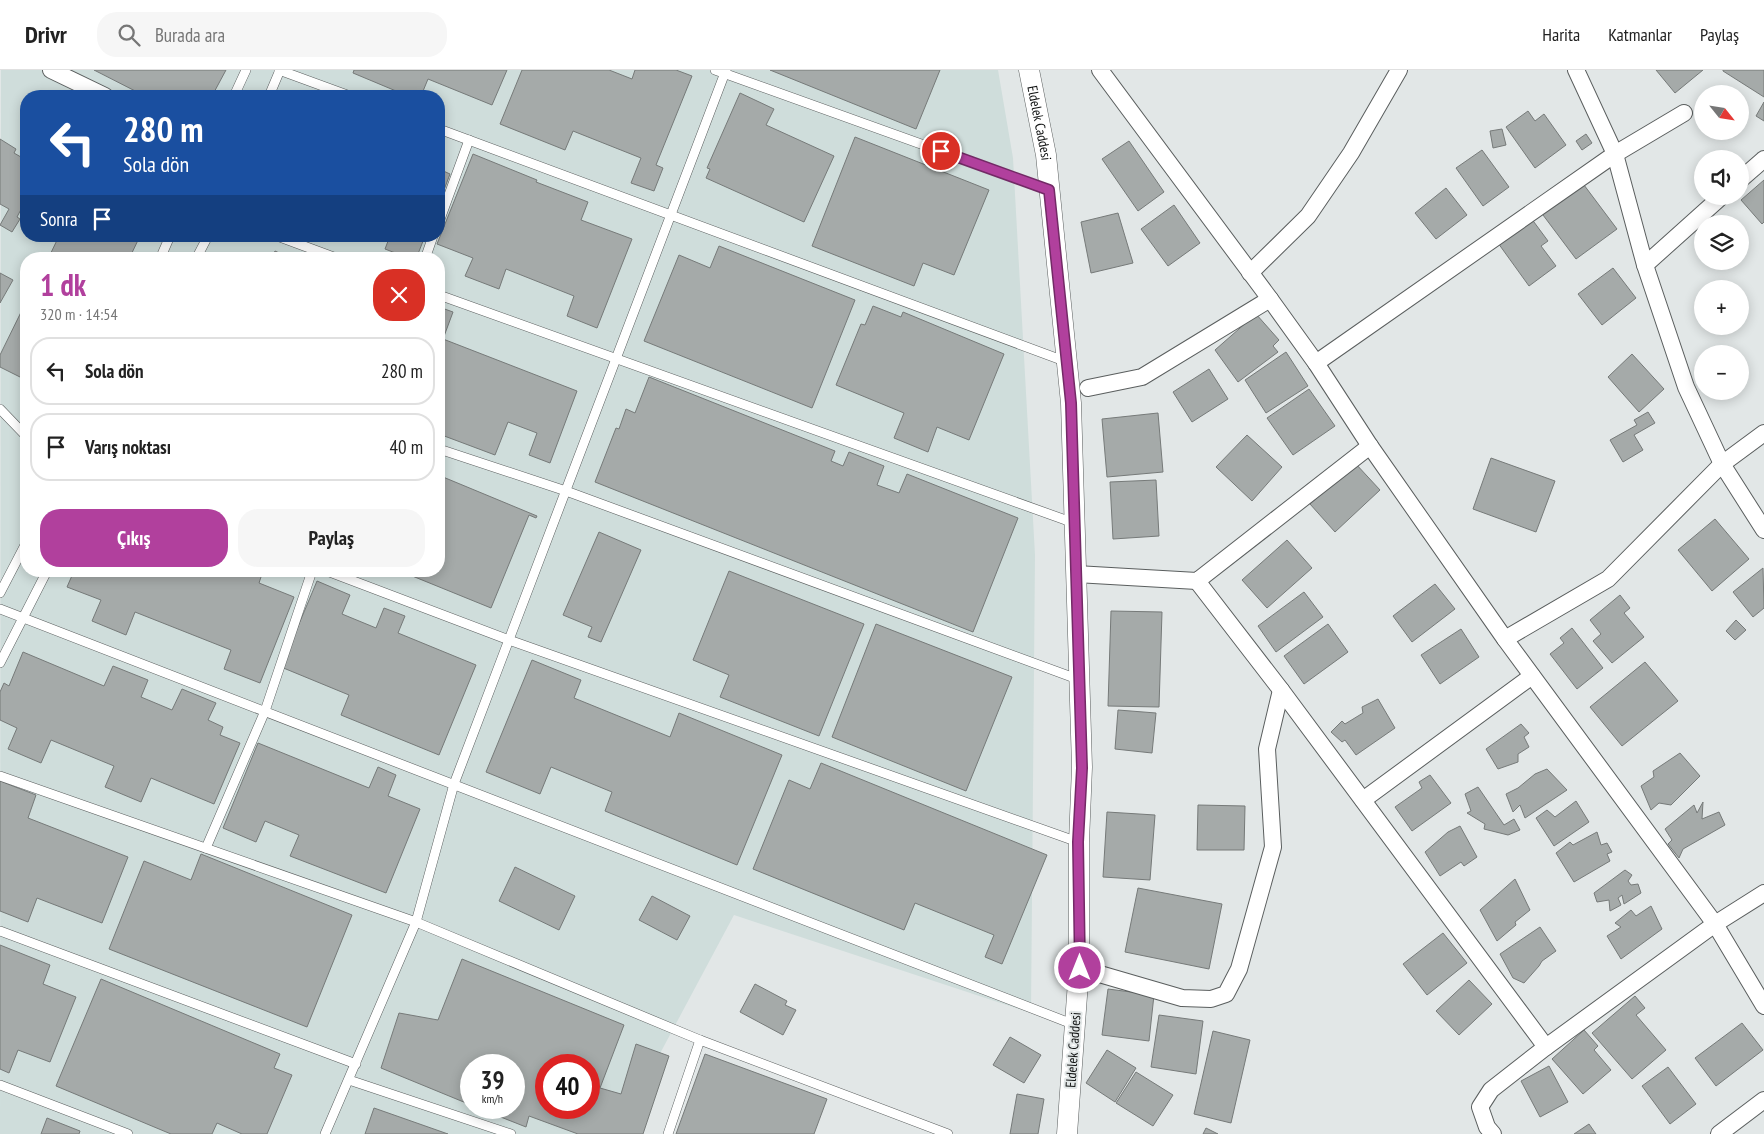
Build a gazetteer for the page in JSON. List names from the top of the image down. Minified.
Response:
{"streets":{"street":["Eldelek Caddesi"]},"north":"bottom right","page":{"header":"Drivr","search":"Burada ara","nav":["Harita","Katmanlar","Paylaş"],"map_buttons":["+","−"],"turn":["280 m","Sola dön"],"then":"Sonra","heading":["1 dk","320 m · 14:54"],"list":[{"name":"Sola dön","value":"280 m"},{"name":"Varış noktası","value":"40 m"}],"buttons":["Çıkış","Paylaş"],"speed":"39 km/h","limit":"40"}}
